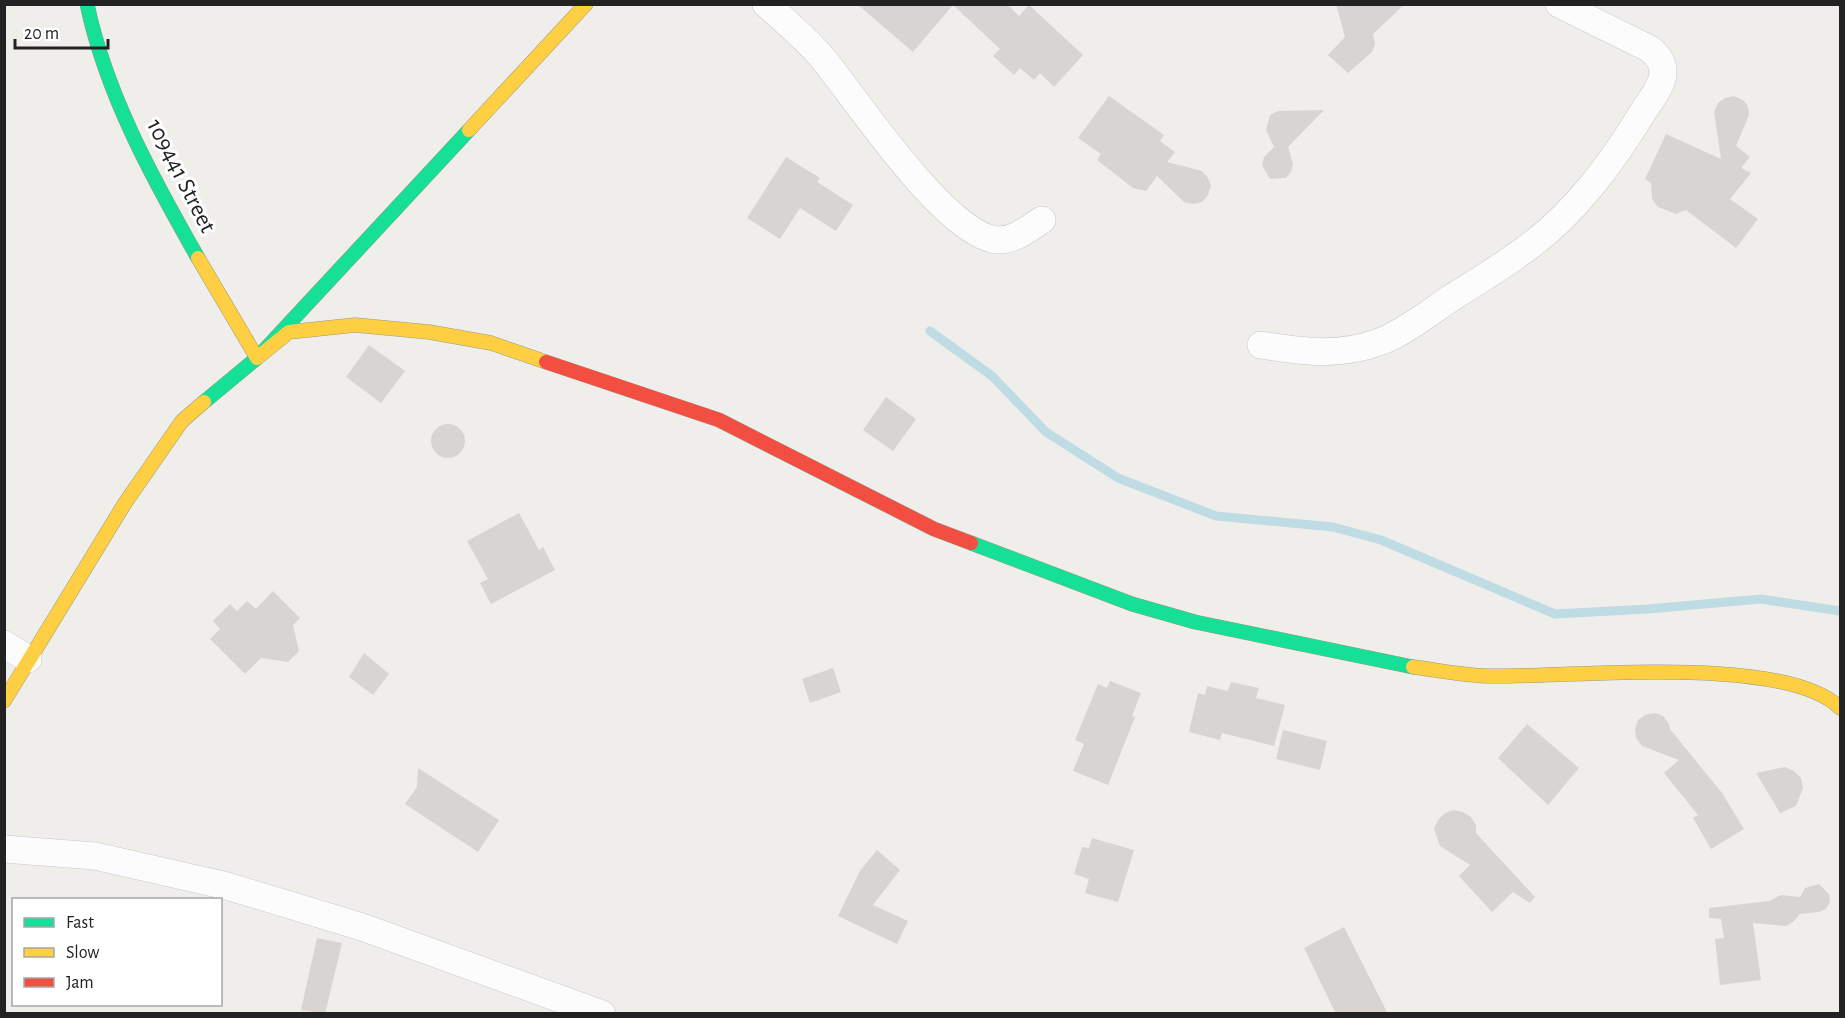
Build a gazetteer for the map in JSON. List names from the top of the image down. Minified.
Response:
{"streets":{"street":["109441 Street"]},"legend":["Fast","Slow","Jam"],"scale_bar":"20 m"}
